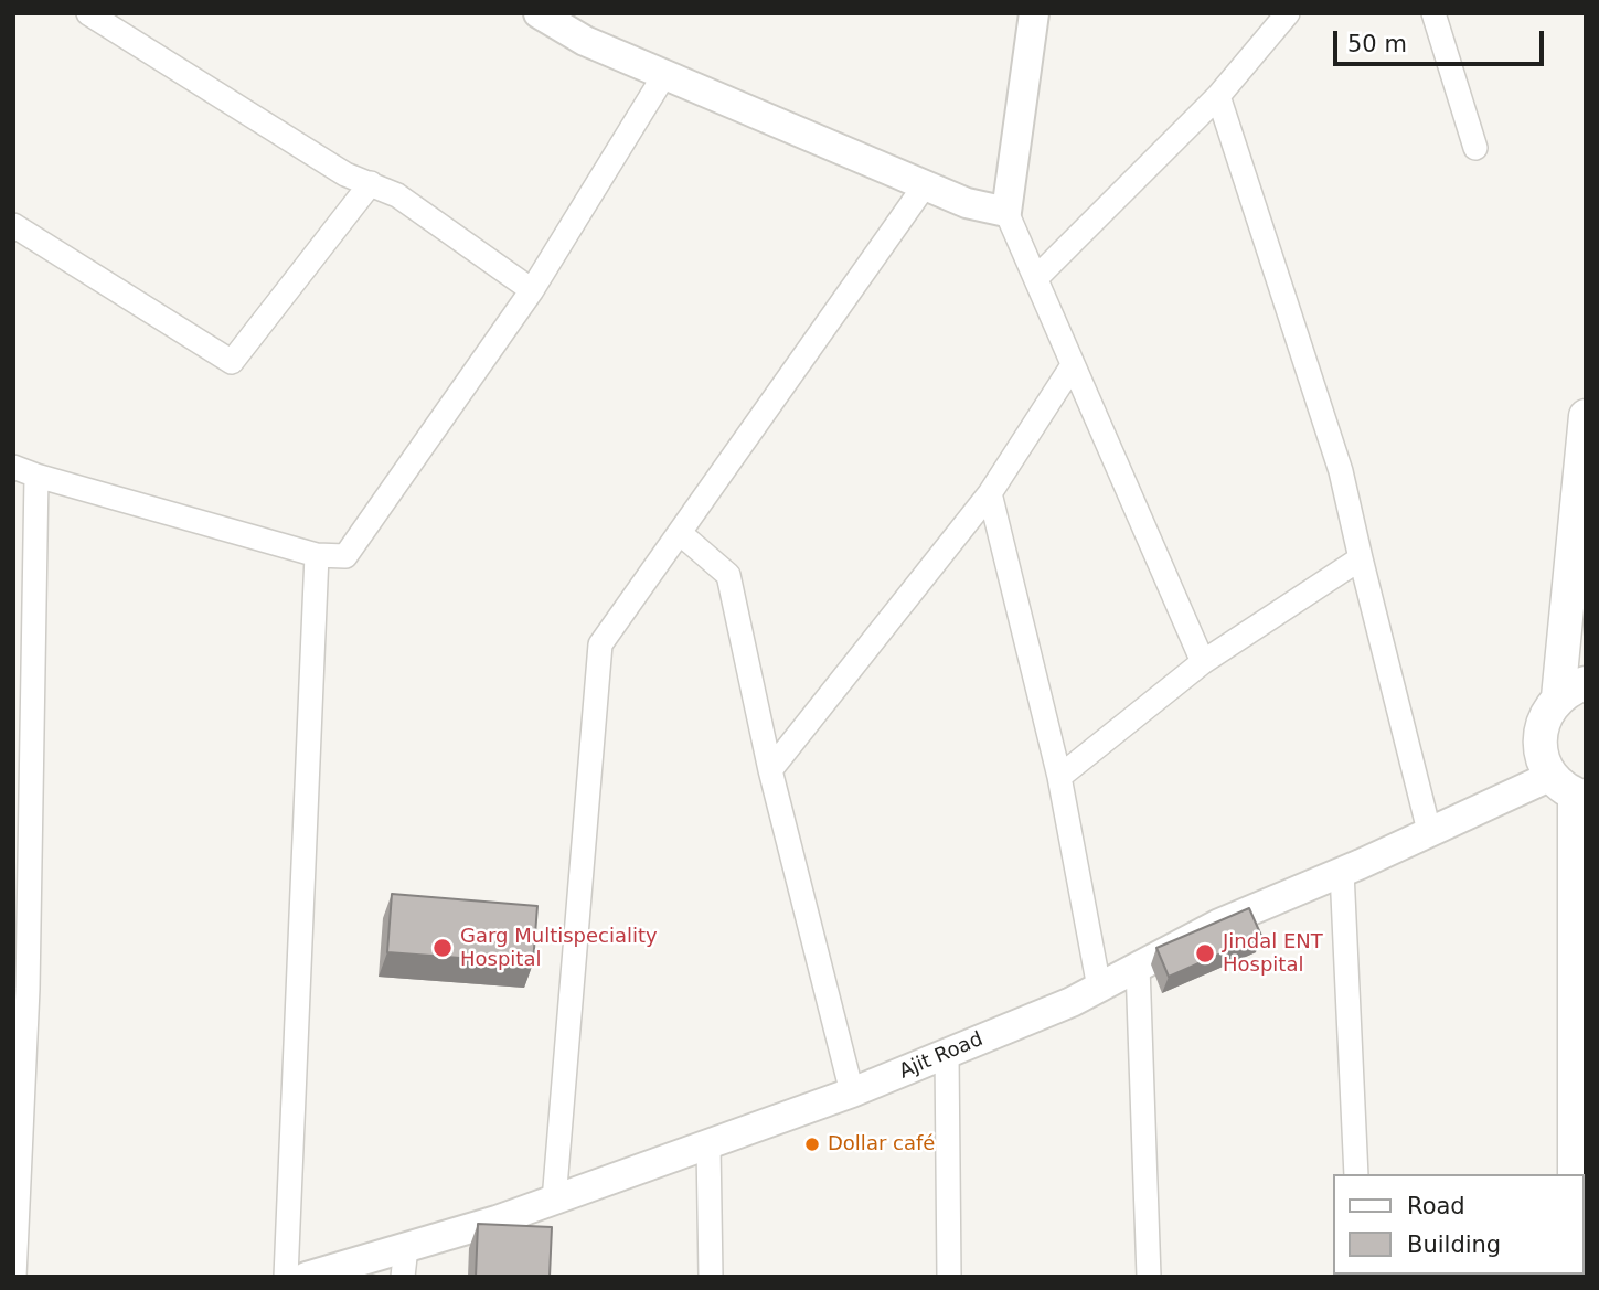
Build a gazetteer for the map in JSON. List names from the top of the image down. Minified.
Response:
{"streets":{"street":["Ajit Road"]},"places":["Garg Multispeciality Hospital","Jindal ENT Hospital","Dollar café"],"legend":["Road","Building"],"scale_bar":"50 m"}
